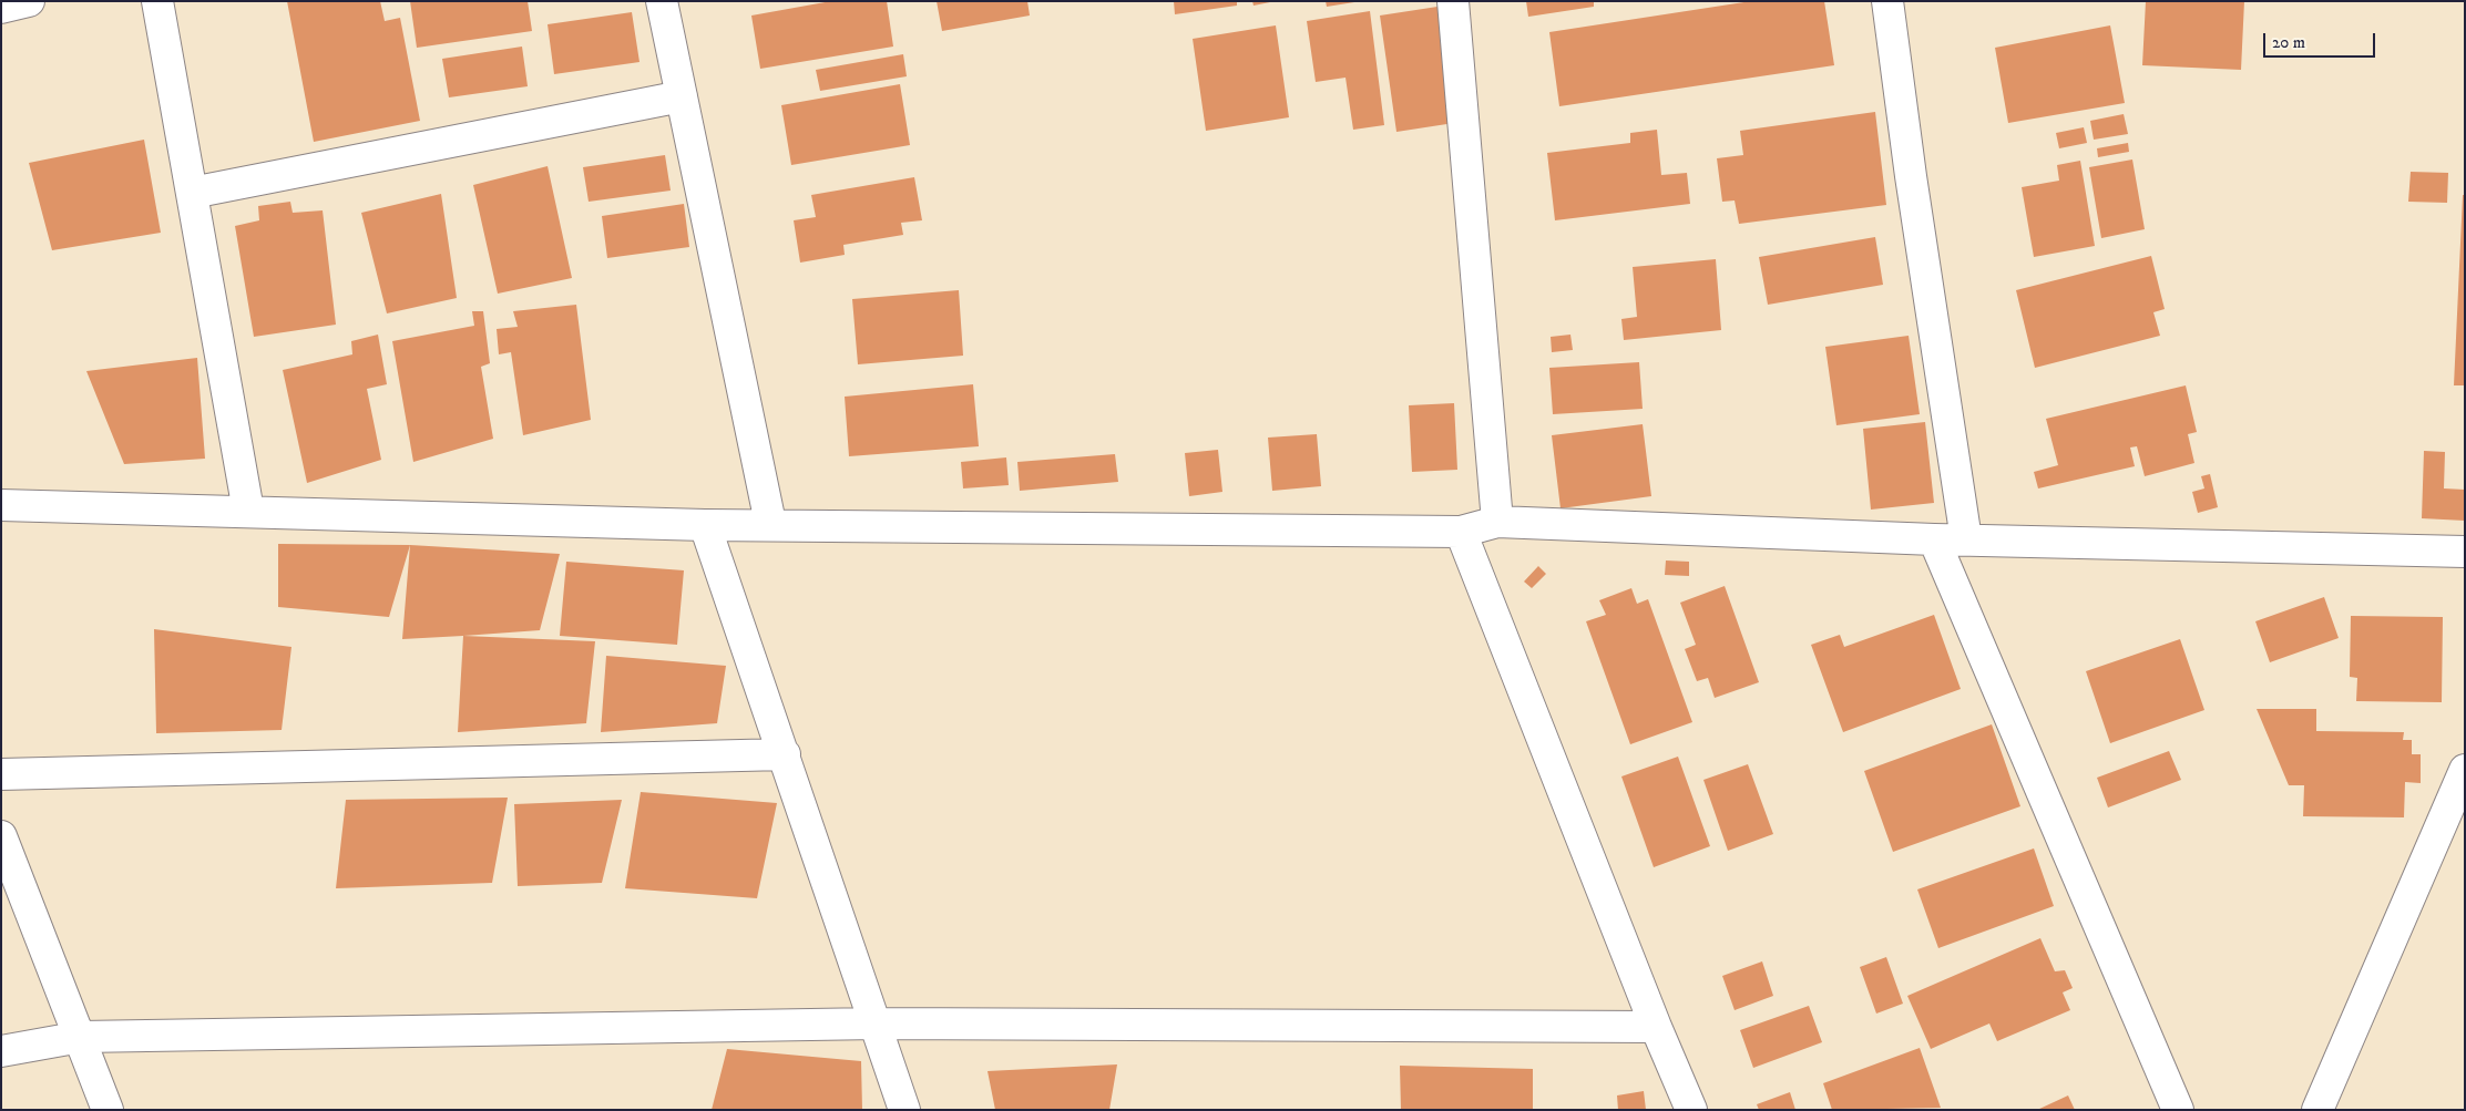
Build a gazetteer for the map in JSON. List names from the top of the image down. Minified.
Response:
{"scale_bar":"20 m"}
